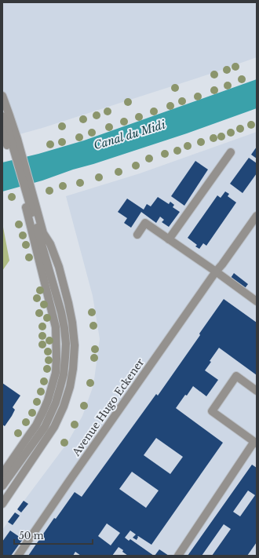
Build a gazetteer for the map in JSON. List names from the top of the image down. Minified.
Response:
{"streets":{"street":["Avenue Hugo Eckener"]},"water":["Canal du Midi"],"scale_bar":"50 m"}
